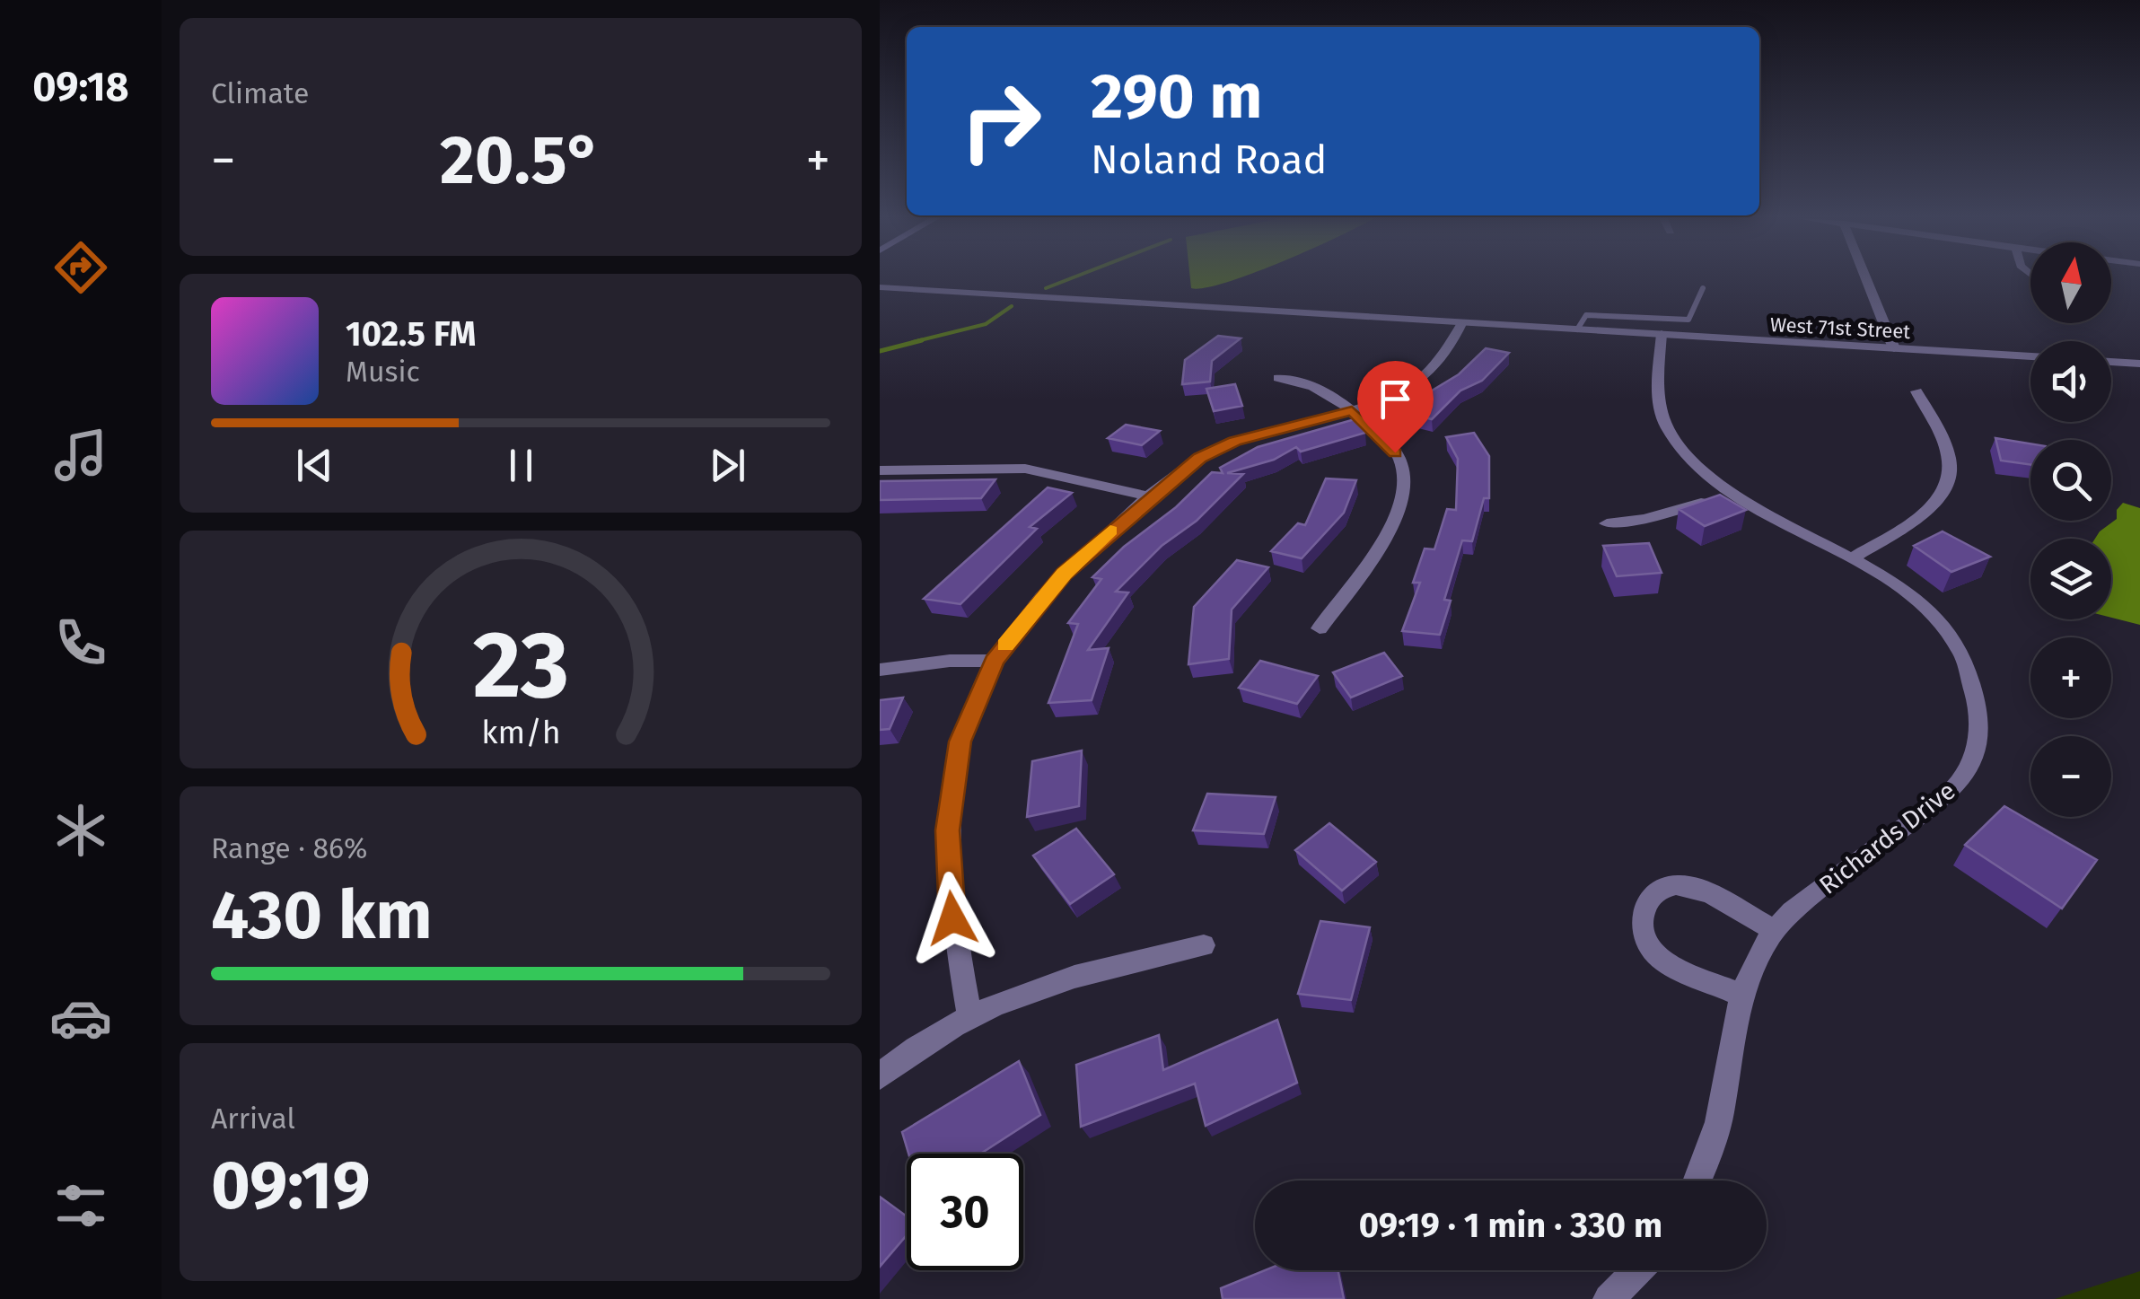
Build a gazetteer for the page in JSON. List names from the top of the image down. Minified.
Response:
{"streets":{"street":["West 71st Street","Richards Drive"]},"crossings":[["West 71st Street","Richards Drive"]],"north":"top","page":{"tabs":"09:18","tile":["Climate",["Range · 86%","430 km"],["Arrival","09:19"]],"turn":["290 m","Noland Road"],"heat":["−","20.5°","+"],"map_buttons":["+","−"],"song":["102.5 FM","Music"],"limit":"30","trip":"09:19 · 1 min · 330 m","gauge":["23","km/h"]}}
